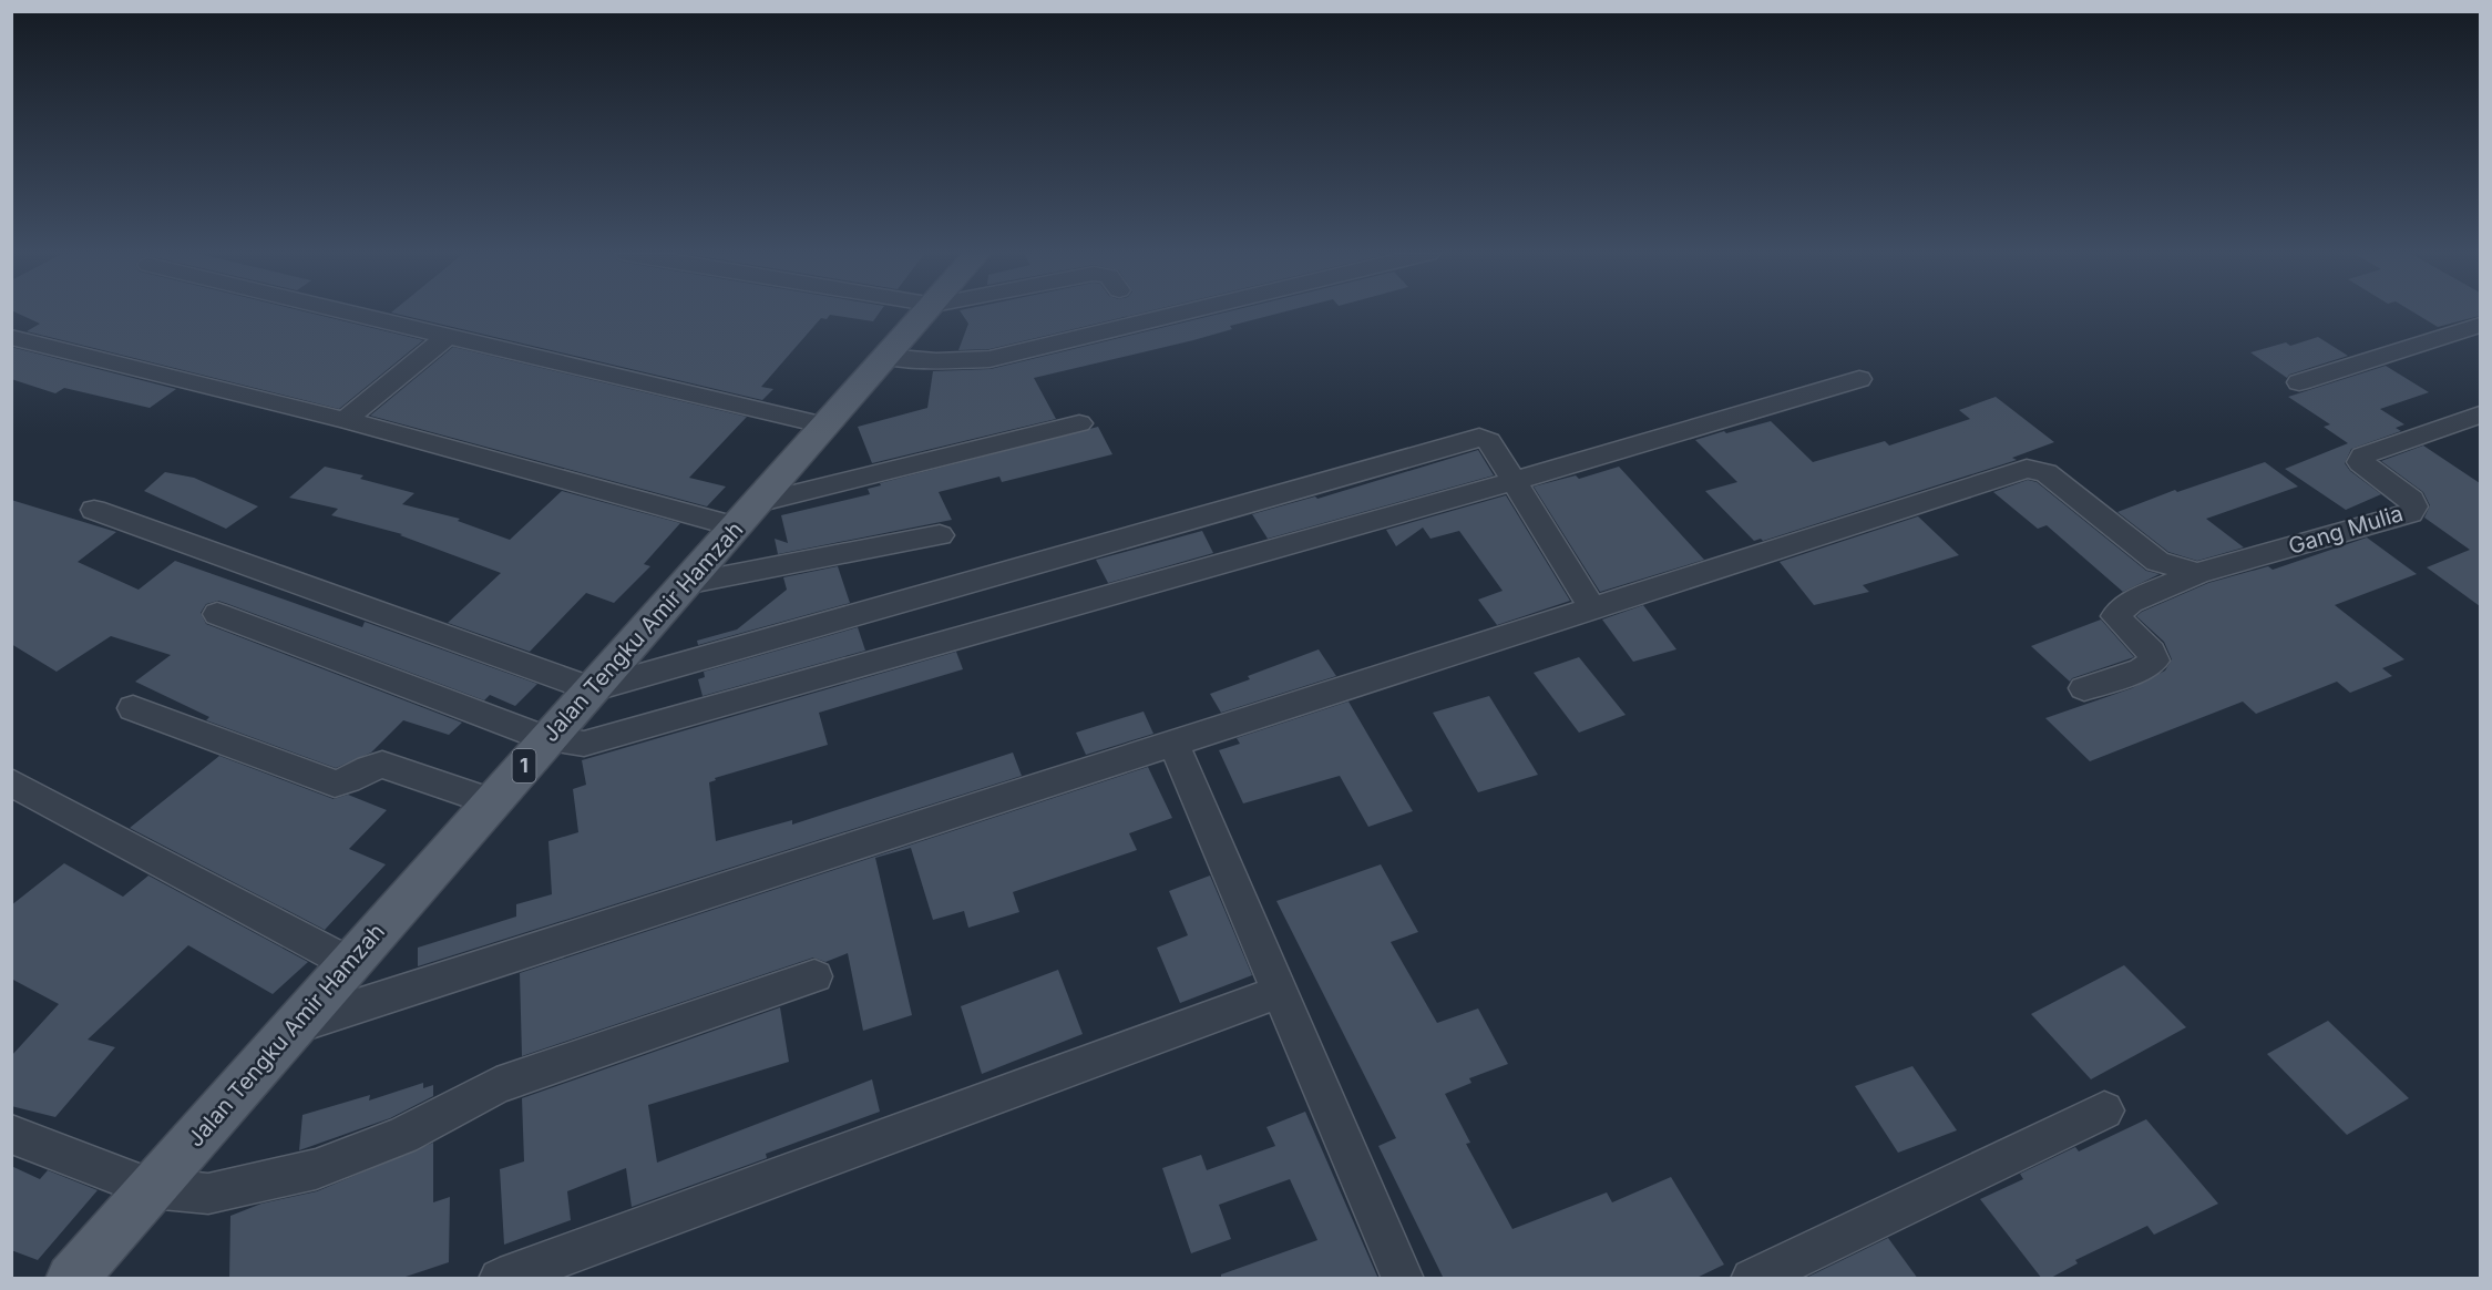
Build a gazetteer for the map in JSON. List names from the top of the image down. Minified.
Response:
{"streets":{"main road":["Jalan Tengku Amir Hamzah","1"],"street":["Gang Mulia"]}}
